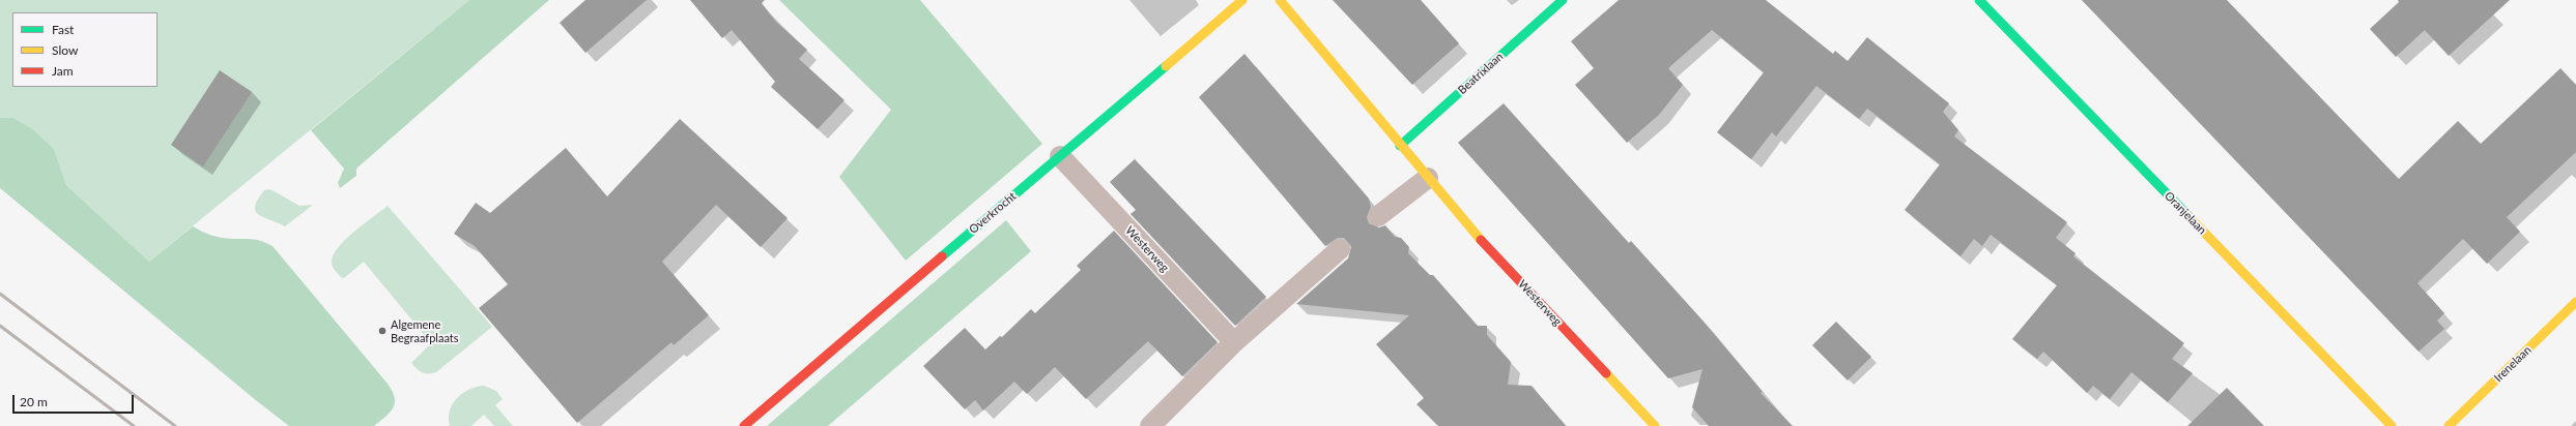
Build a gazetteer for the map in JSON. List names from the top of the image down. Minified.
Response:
{"streets":{"street":["Beatrixlaan","Overkrocht","Oranjelaan","Westerweg","Irenelaan"]},"crossings":[["Beatrixlaan","Westerweg"],["Overkrocht","Westerweg"]],"places":["Algemene Begraafplaats"],"legend":["Fast","Slow","Jam"],"scale_bar":"20 m"}
